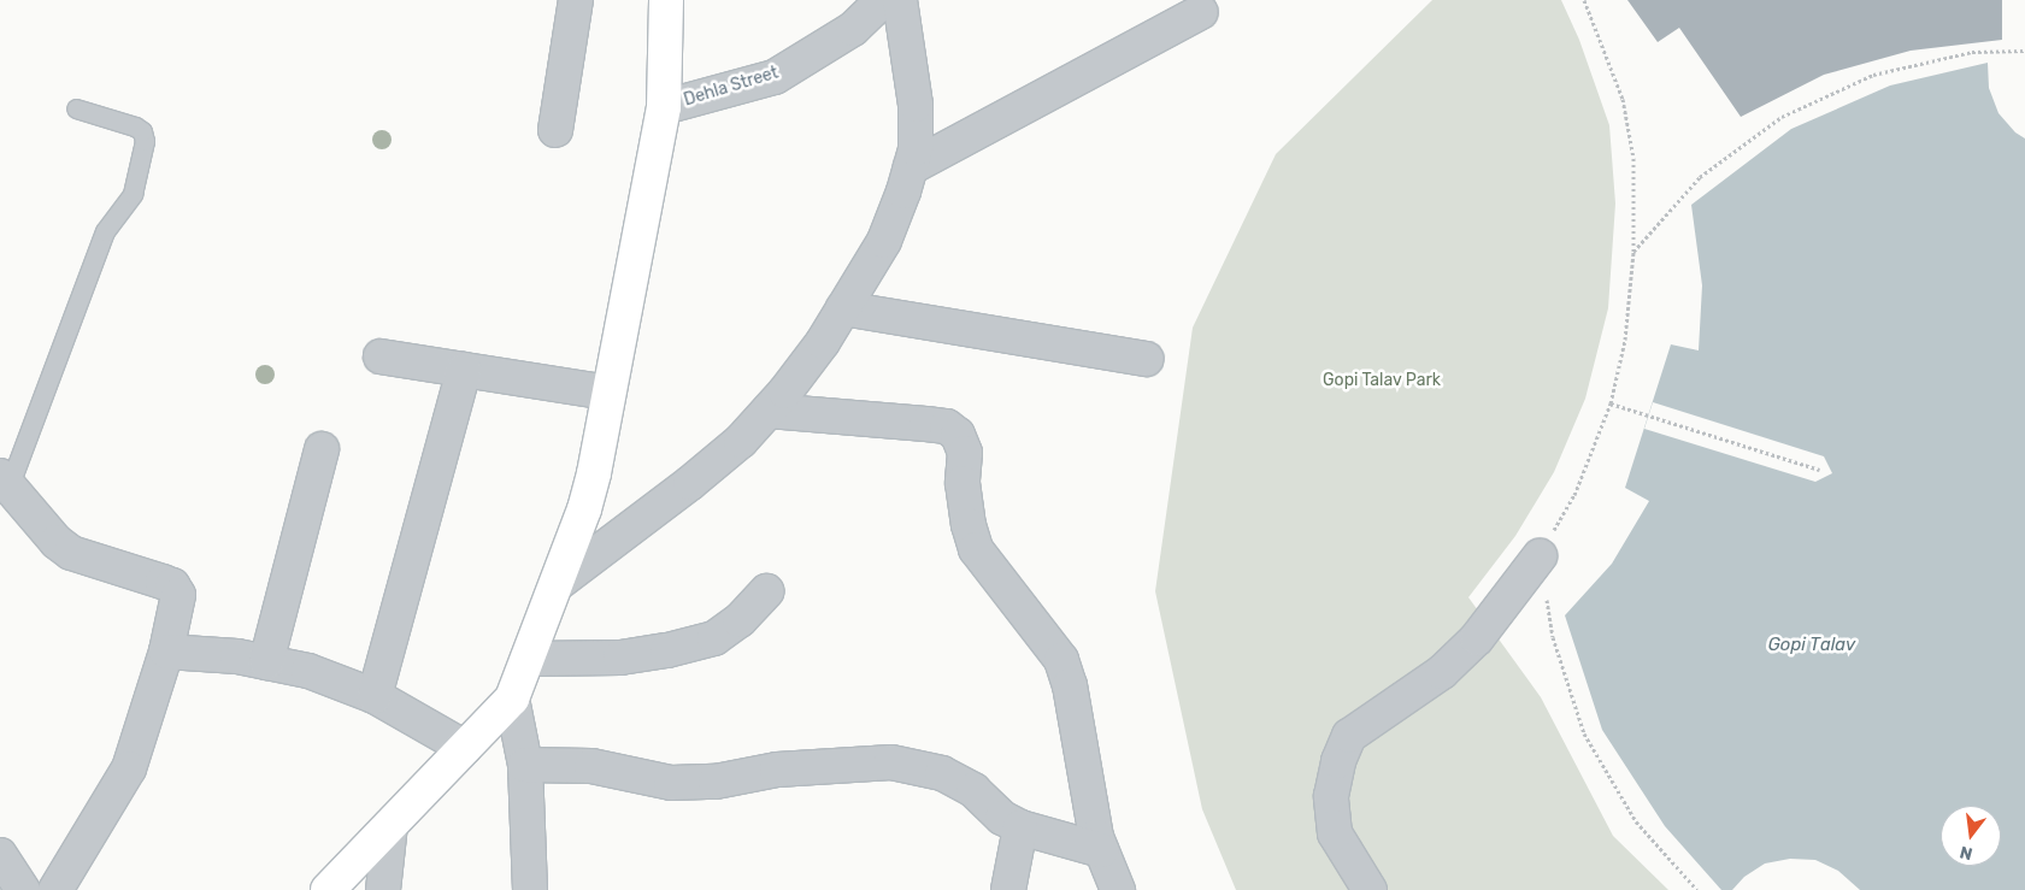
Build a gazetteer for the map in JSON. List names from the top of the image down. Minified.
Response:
{"streets":{"street":["Dehla Street"]},"water":["Gopi Talav"],"parks":["Gopi Talav Park"],"north":"bottom"}
